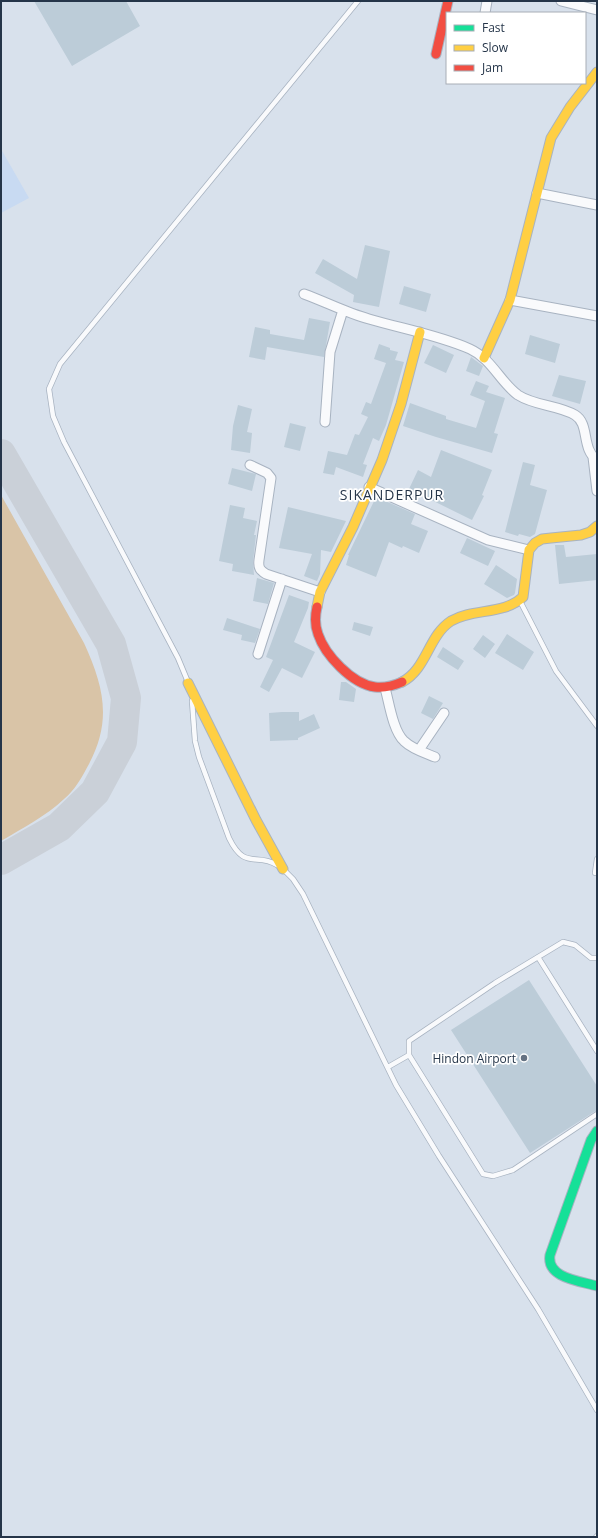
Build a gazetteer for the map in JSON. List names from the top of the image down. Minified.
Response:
{"districts":["SIKANDERPUR"],"places":["Hindon Airport"],"legend":["Fast","Slow","Jam"]}
